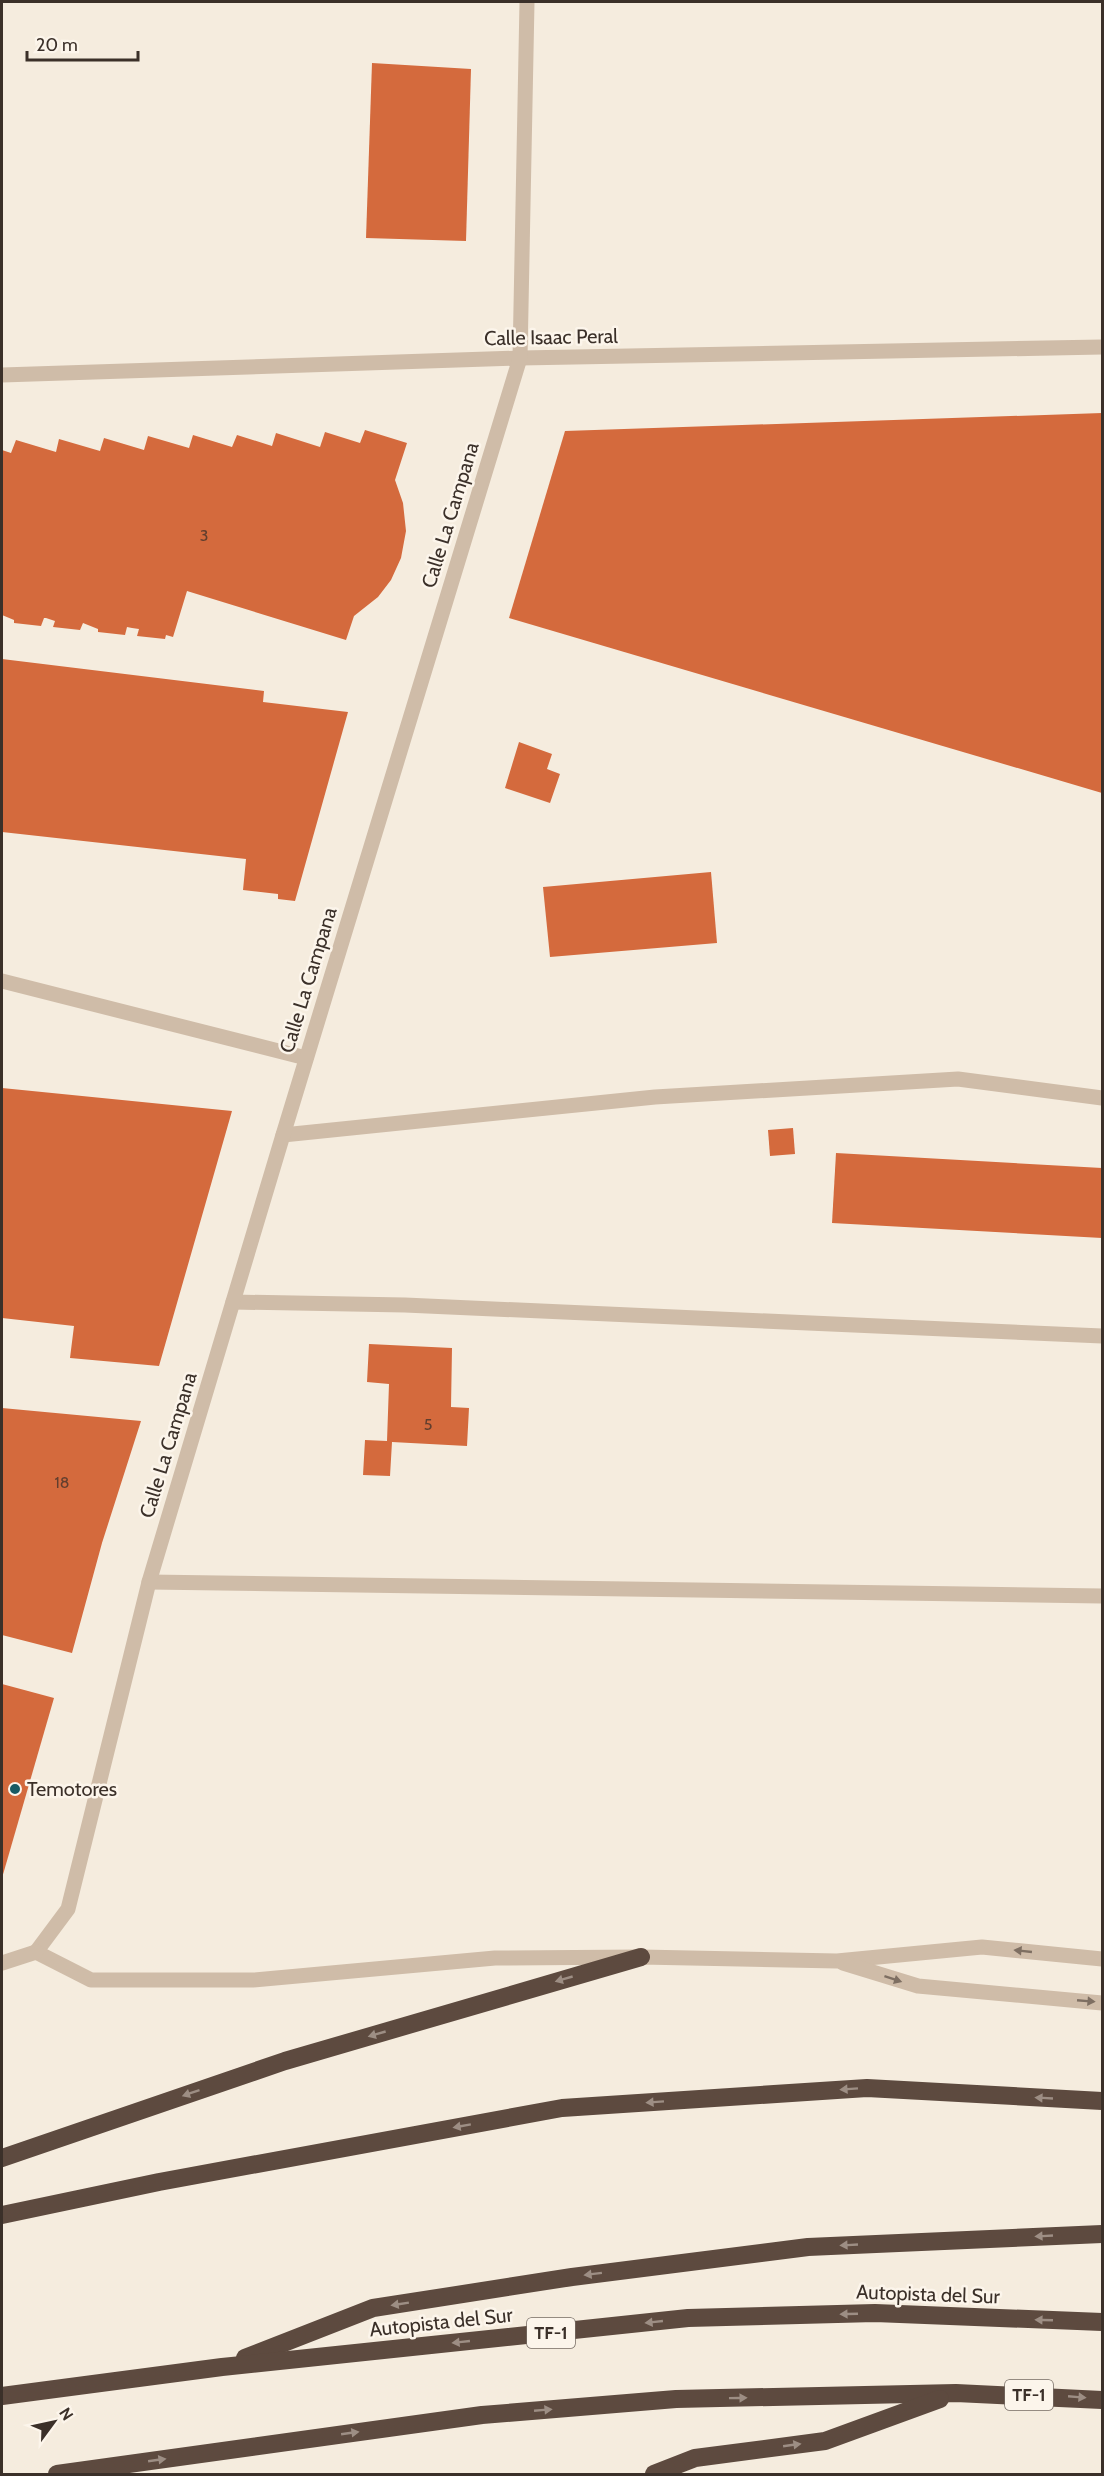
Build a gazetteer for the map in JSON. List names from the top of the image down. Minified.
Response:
{"streets":{"highway":["Autopista del Sur","TF-1"],"street":["Calle Isaac Peral","Calle La Campana"]},"crossings":[["Calle Isaac Peral","Calle La Campana"]],"places":["Temotores"],"house_numbers":["3","5","18"],"scale_bar":"20 m","north":"top right"}
